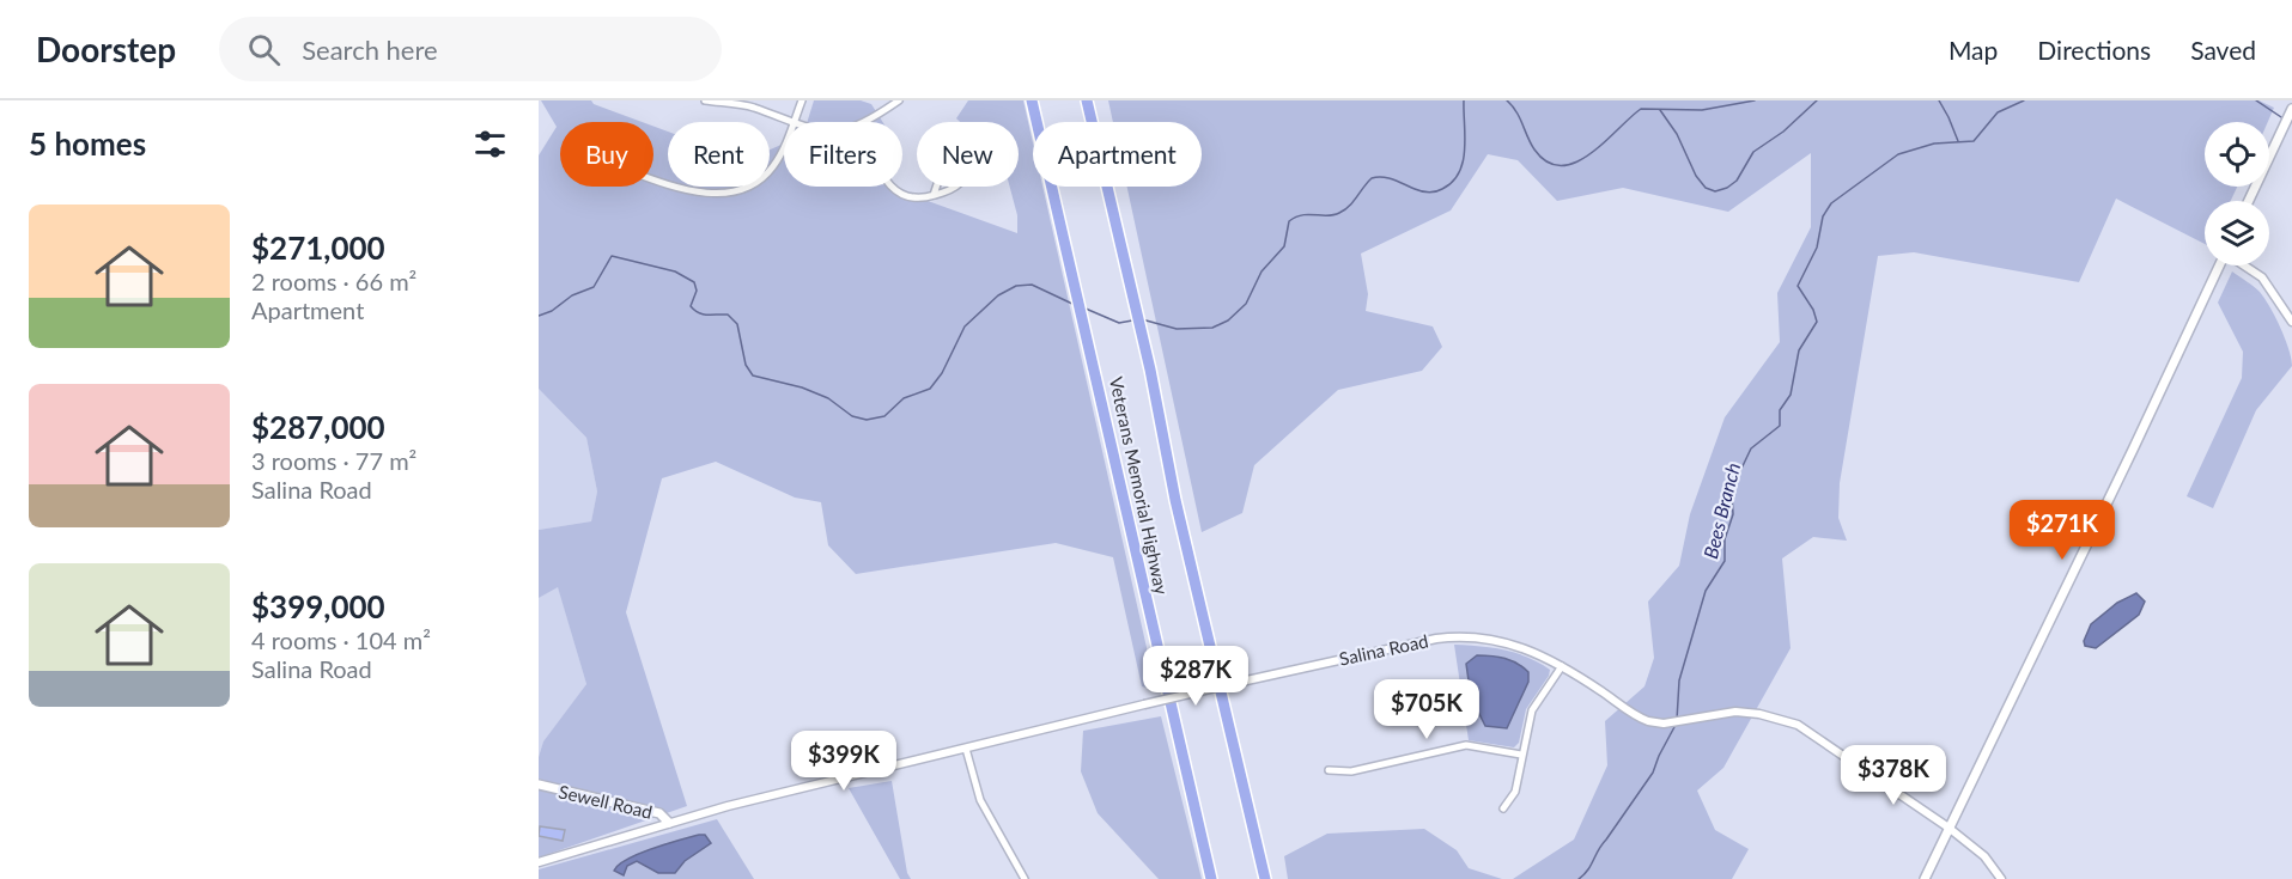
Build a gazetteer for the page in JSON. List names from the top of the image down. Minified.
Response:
{"streets":{"highway":["Veterans Memorial Highway"],"main road":["Sewell Road"],"street":["Salina Road"]},"crossings":[["Salina Road","Sewell Road"]],"water":["Bees Branch"],"page":{"header":"Doorstep","search":"Search here","nav":["Map","Directions","Saved"],"heading":"5 homes","chip":["Buy","Rent","Filters","New","Apartment"],"list":[{"name":"$271,000","note":"2 rooms · 66 m² · Apartment"},{"name":"$287,000","note":"3 rooms · 77 m² · Salina Road"},{"name":"$399,000","note":"4 rooms · 104 m² · Salina Road"}],"price":["$271K","$287K","$705K","$399K","$378K"]}}
